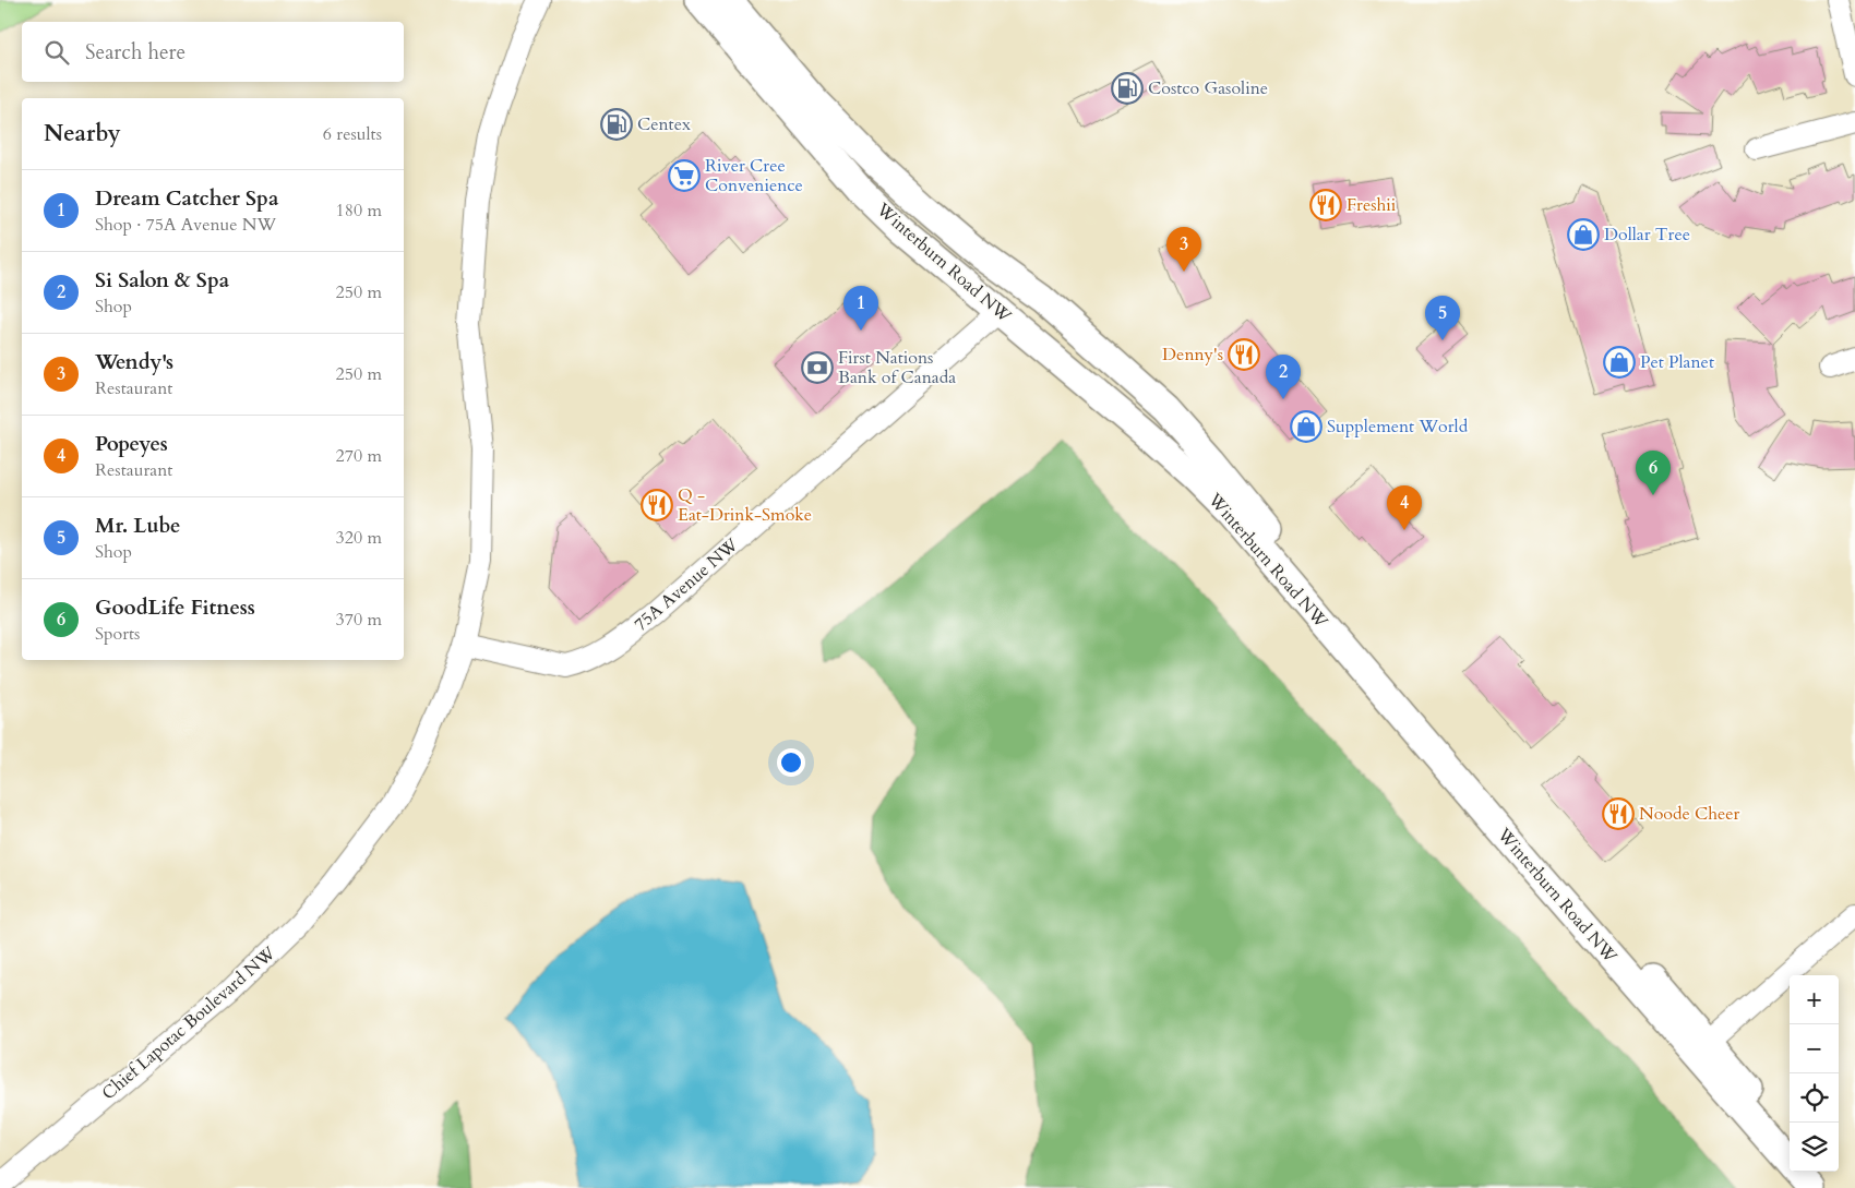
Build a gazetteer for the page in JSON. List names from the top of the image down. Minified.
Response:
{"streets":{"main road":["Winterburn Road NW"],"street":["75A Avenue NW","Chief Lapotac Boulevard NW"]},"crossings":[["Winterburn Road NW","75A Avenue NW"],["75A Avenue NW","Chief Lapotac Boulevard NW"]],"places":{"fuel station":["Costco Gasoline","Centex"],"supermarket":["River Cree Convenience"],"restaurant":["Freshii","Denny's","Q - Eat-Drink-Smoke","Noode Cheer"],"shop":["Dollar Tree","Pet Planet","Supplement World"],"bank":["First Nations Bank of Canada"]},"page":{"search":"Search here","heading":["Nearby","6 results"],"list":[{"mark":"1","name":"Dream Catcher Spa","note":"Shop · 75A Avenue NW","value":"180 m"},{"mark":"2","name":"Si Salon & Spa","note":"Shop","value":"250 m"},{"mark":"3","name":"Wendy's","note":"Restaurant","value":"250 m"},{"mark":"4","name":"Popeyes","note":"Restaurant","value":"270 m"},{"mark":"5","name":"Mr. Lube","note":"Shop","value":"320 m"},{"mark":"6","name":"GoodLife Fitness","note":"Sports","value":"370 m"}],"pins":["3","1","5","2","6","4"],"map_buttons":["+","−"]}}
